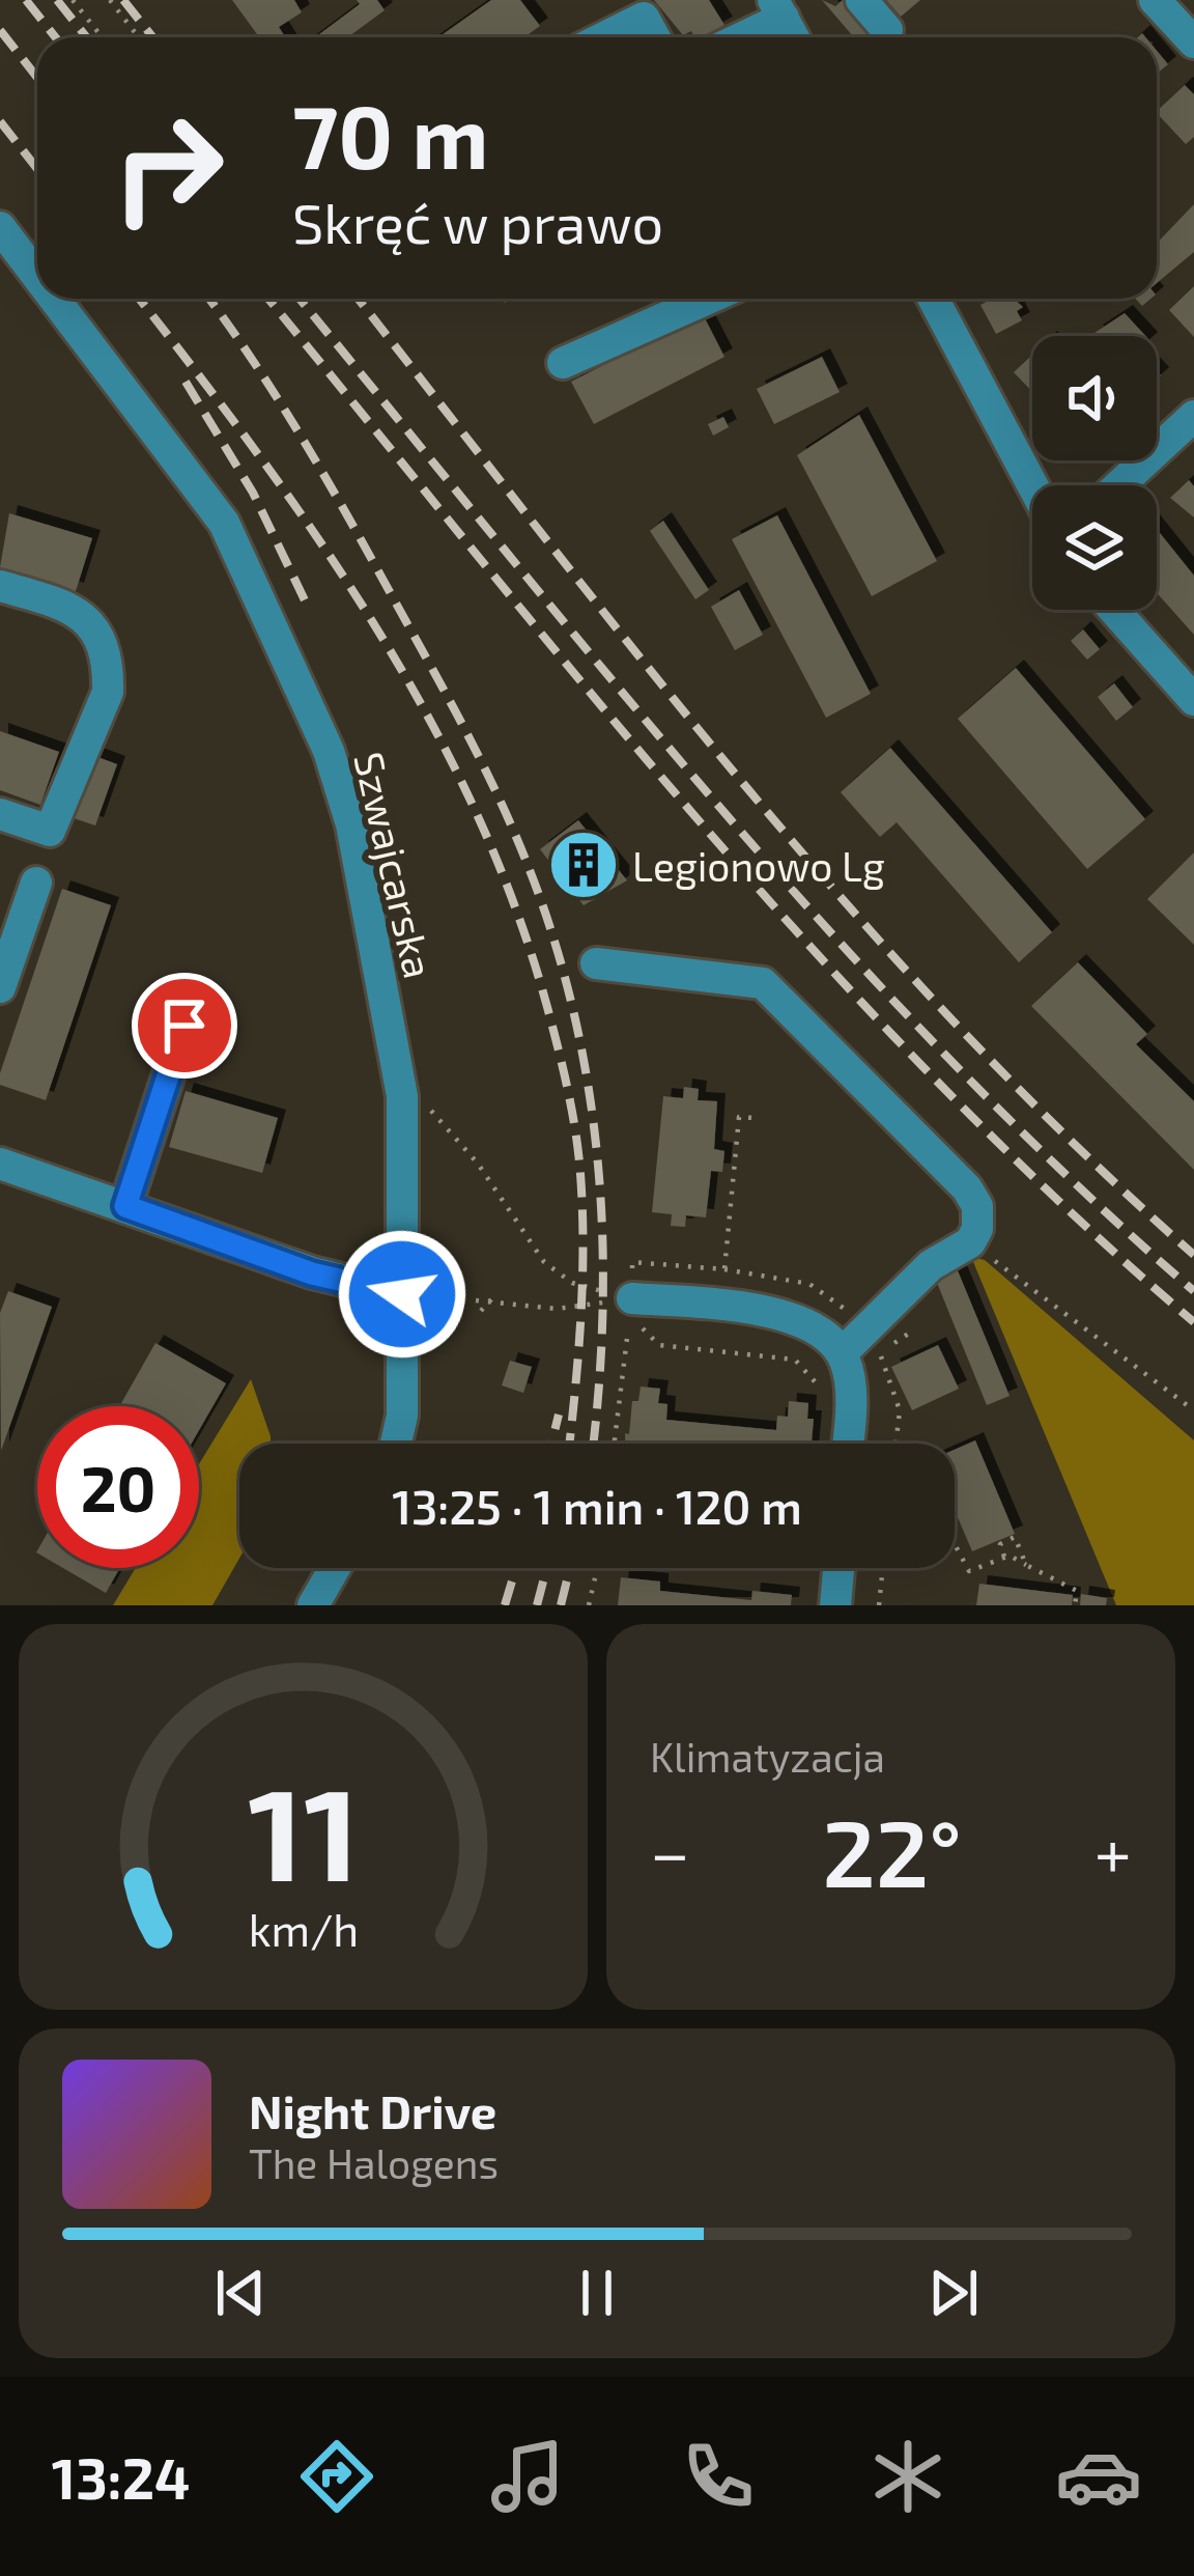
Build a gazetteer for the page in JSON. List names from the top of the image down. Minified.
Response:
{"streets":{"street":["Szwajcarska"]},"places":{"building":["Legionowo Lg"]},"page":{"turn":["70 m","Skręć w prawo"],"limit":"20","trip":"13:25 · 1 min · 120 m","tile":"Klimatyzacja","heat":["−","22°","+"],"song":["Night Drive","The Halogens"],"tabs":"13:24","gauge":["11","km/h"]}}
